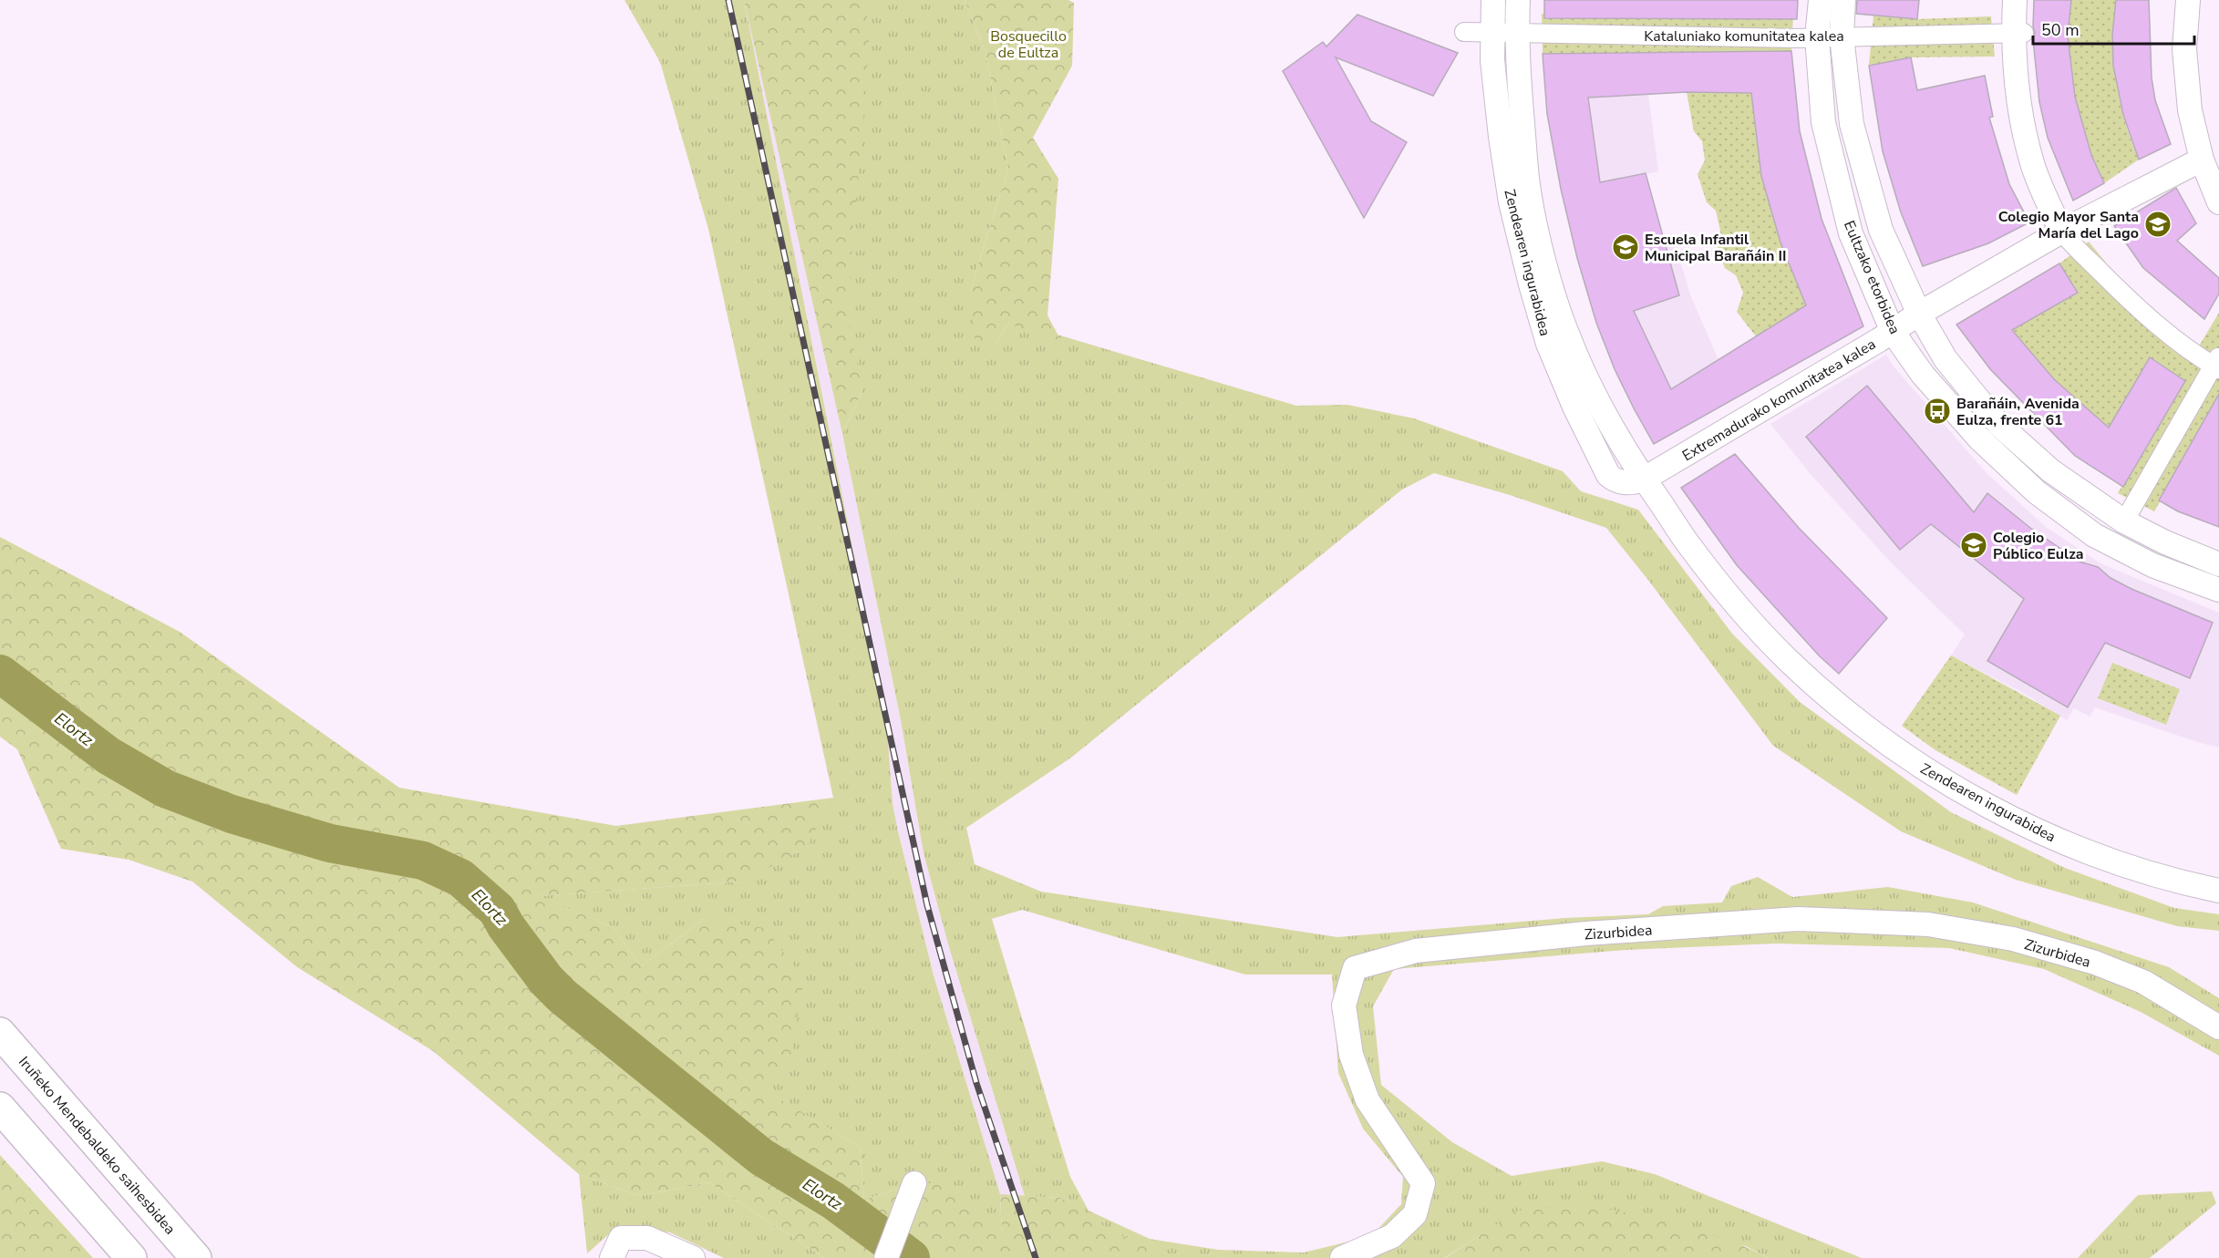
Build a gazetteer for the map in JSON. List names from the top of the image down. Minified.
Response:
{"streets":{"highway":["Iruñeko Mendebaldeko saihesbidea"],"street":["Kataluniako komunitatea kalea","Zendearen ingurabidea","Eultzako etorbidea","Extremadurako komunitatea kalea","Zizurbidea"]},"crossings":[["Kataluniako komunitatea kalea","Zendearen ingurabidea"],["Kataluniako komunitatea kalea","Eultzako etorbidea"],["Zendearen ingurabidea","Extremadurako komunitatea kalea"],["Eultzako etorbidea","Extremadurako komunitatea kalea"]],"water":["Elortz"],"parks":["Bosquecillo de Eultza"],"places":{"school or university":["Colegio Mayor Santa María del Lago","Escuela Infantil Municipal Barañáin II","Colegio Público Eulza"],"bus stop":["Barañáin, Avenida Eulza, frente 61"]},"scale_bar":"50 m"}
